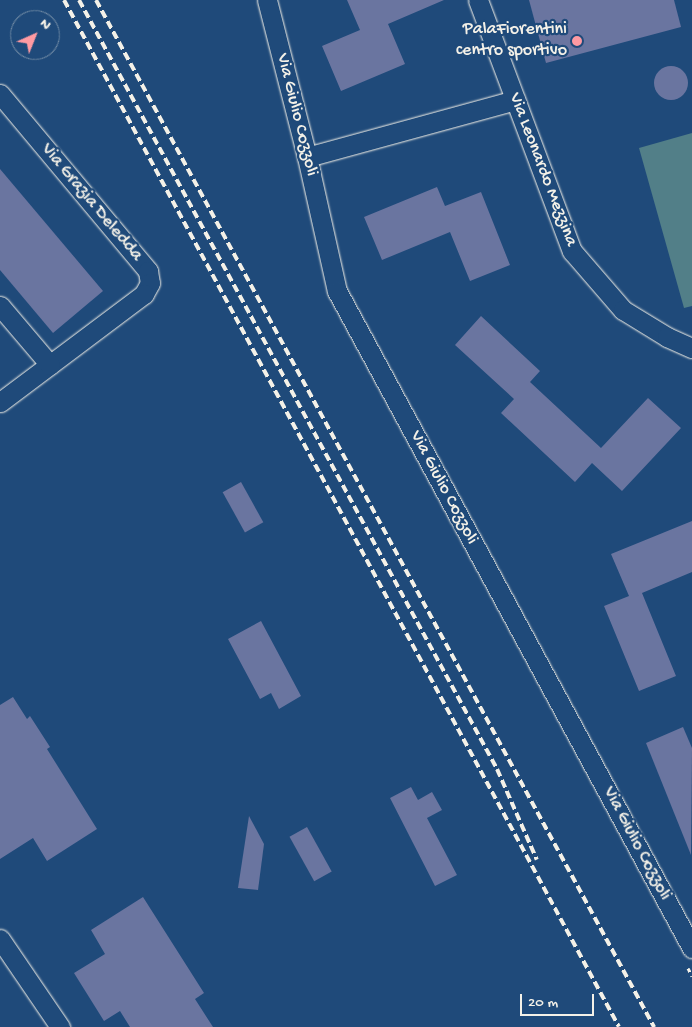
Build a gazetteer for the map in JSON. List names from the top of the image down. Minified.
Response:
{"streets":{"street":["Via Giulio Cozzoli","Via Leonardo Mezzina","Via Grazia Deledda"]},"places":["PalaFiorentini centro sportivo"],"scale_bar":"20 m","north":"top right"}
